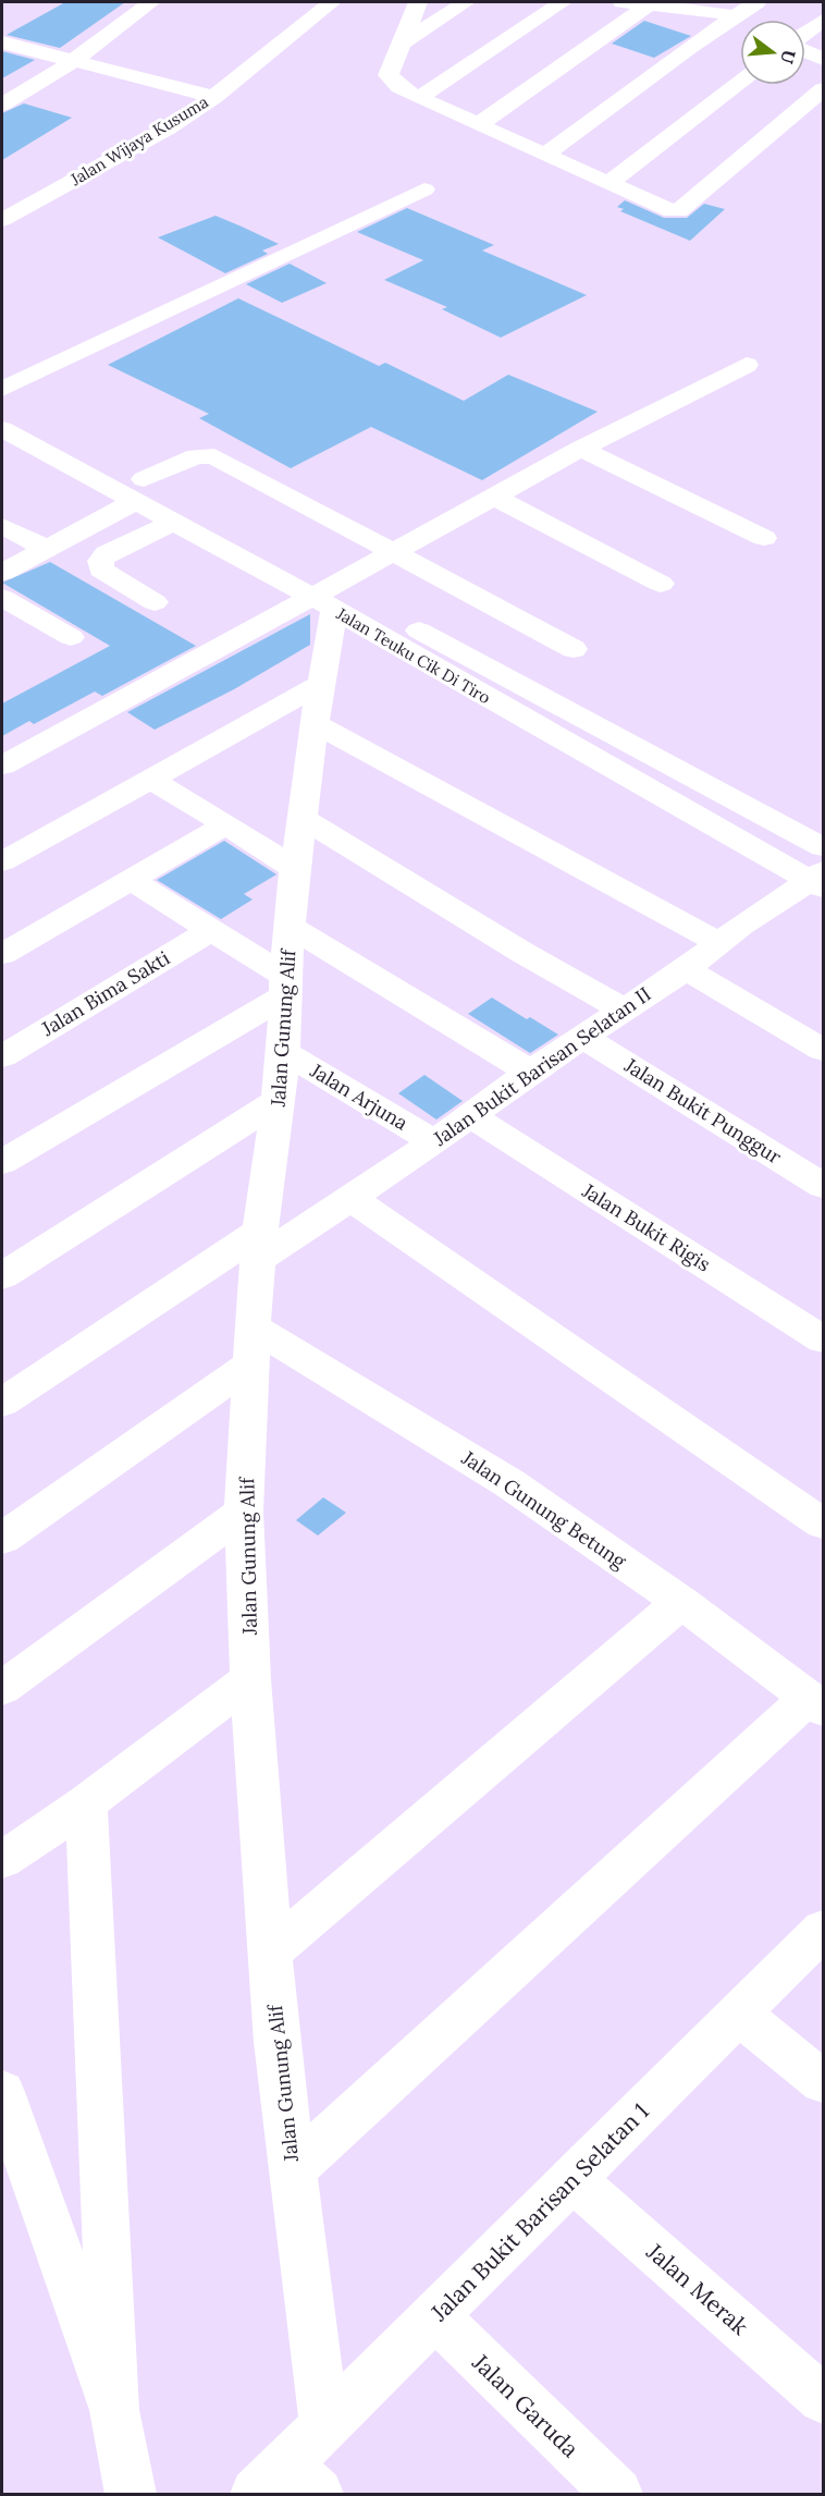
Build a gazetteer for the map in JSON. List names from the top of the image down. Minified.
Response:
{"streets":{"street":["Jalan Wijaya Kusuma","Jalan Teuku Cik Di Tiro","Jalan Bima Sakti","Jalan Gunung Alif","Jalan Bukit Barisan Selatan II","Jalan Arjuna","Jalan Bukit Punggur","Jalan Bukit Rigis","Jalan Gunung Betung","Jalan Bukit Barisan Selatan 1","Jalan Merak","Jalan Garuda"]},"crossings":[["Jalan Teuku Cik Di Tiro","Jalan Gunung Alif"],["Jalan Teuku Cik Di Tiro","Jalan Bukit Barisan Selatan II"],["Jalan Gunung Alif","Jalan Bukit Barisan Selatan II"],["Jalan Gunung Alif","Jalan Arjuna"],["Jalan Gunung Alif","Jalan Gunung Betung"],["Jalan Gunung Alif","Jalan Bukit Barisan Selatan 1"],["Jalan Bukit Barisan Selatan II","Jalan Arjuna"],["Jalan Bukit Barisan Selatan II","Jalan Bukit Punggur"],["Jalan Bukit Barisan Selatan II","Jalan Bukit Rigis"],["Jalan Bukit Barisan Selatan 1","Jalan Merak"],["Jalan Bukit Barisan Selatan 1","Jalan Garuda"]],"north":"right"}
